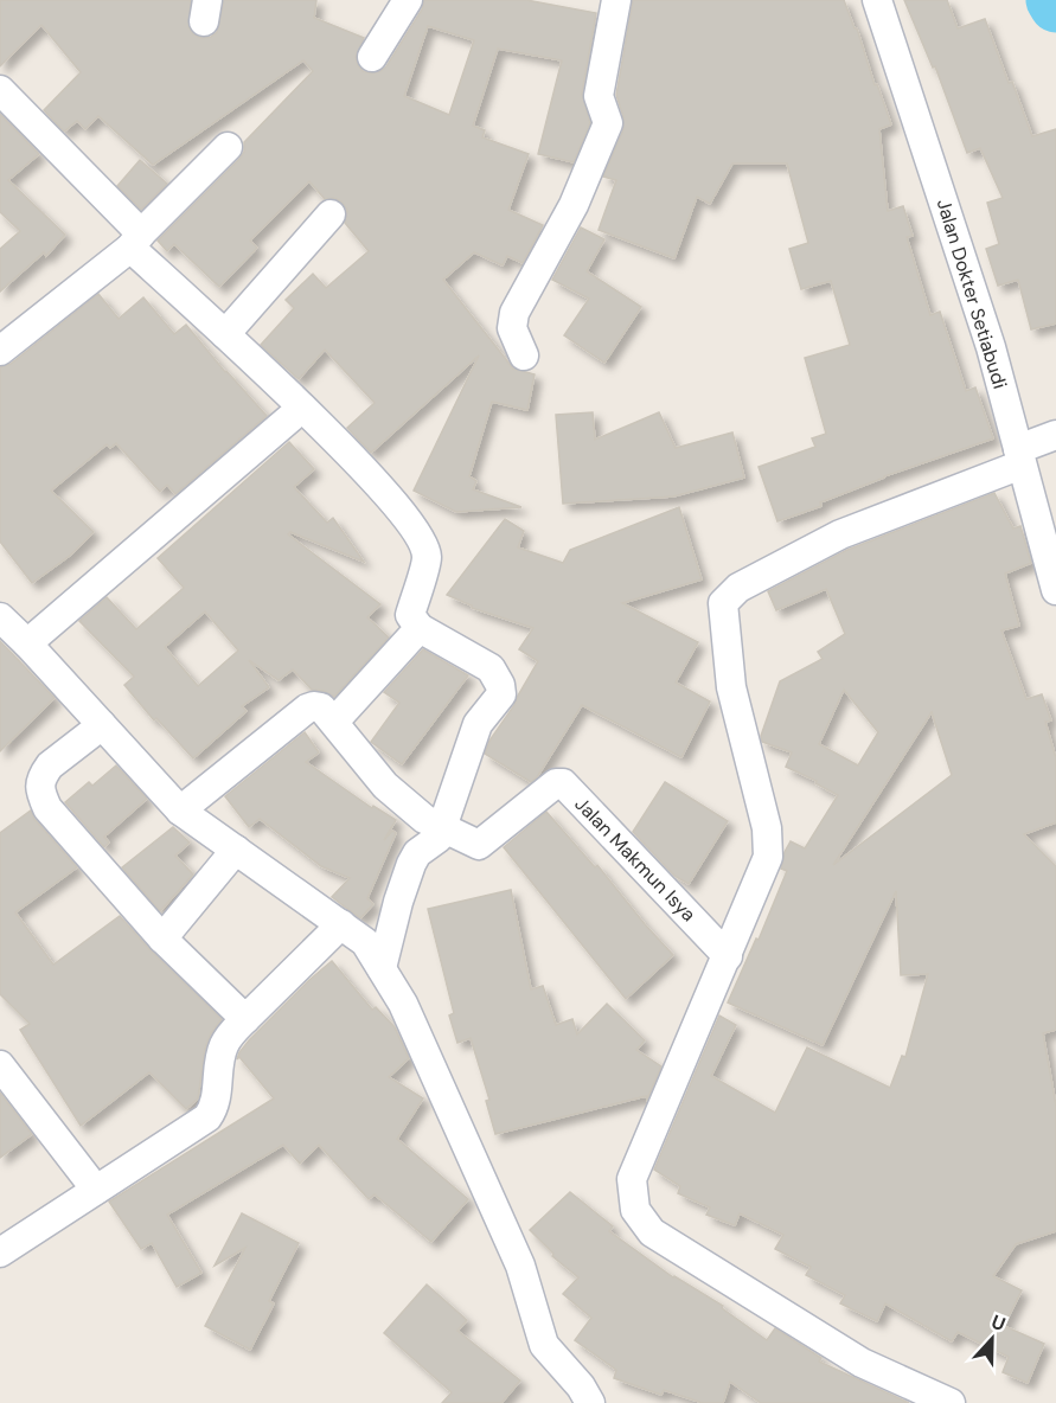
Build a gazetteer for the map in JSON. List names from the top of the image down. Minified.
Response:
{"streets":{"street":["Jalan Dokter Setiabudi","Jalan Makmun Isya"]},"north":"top"}
